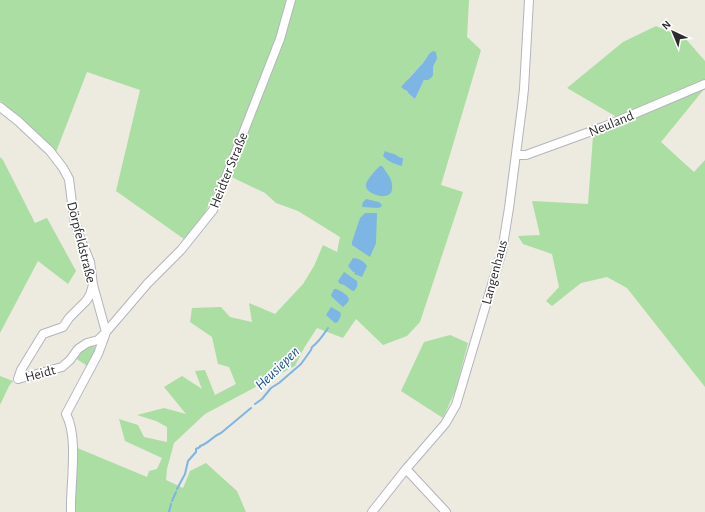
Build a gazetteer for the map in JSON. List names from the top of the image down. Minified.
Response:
{"streets":{"street":["Neuland","Heidter Straße","Dörpfeldstraße","Langenhaus","Heidt"]},"crossings":[["Neuland","Langenhaus"],["Heidter Straße","Dörpfeldstraße"],["Heidter Straße","Heidt"],["Dörpfeldstraße","Heidt"]],"water":["Heusiepen"],"north":"top left"}
